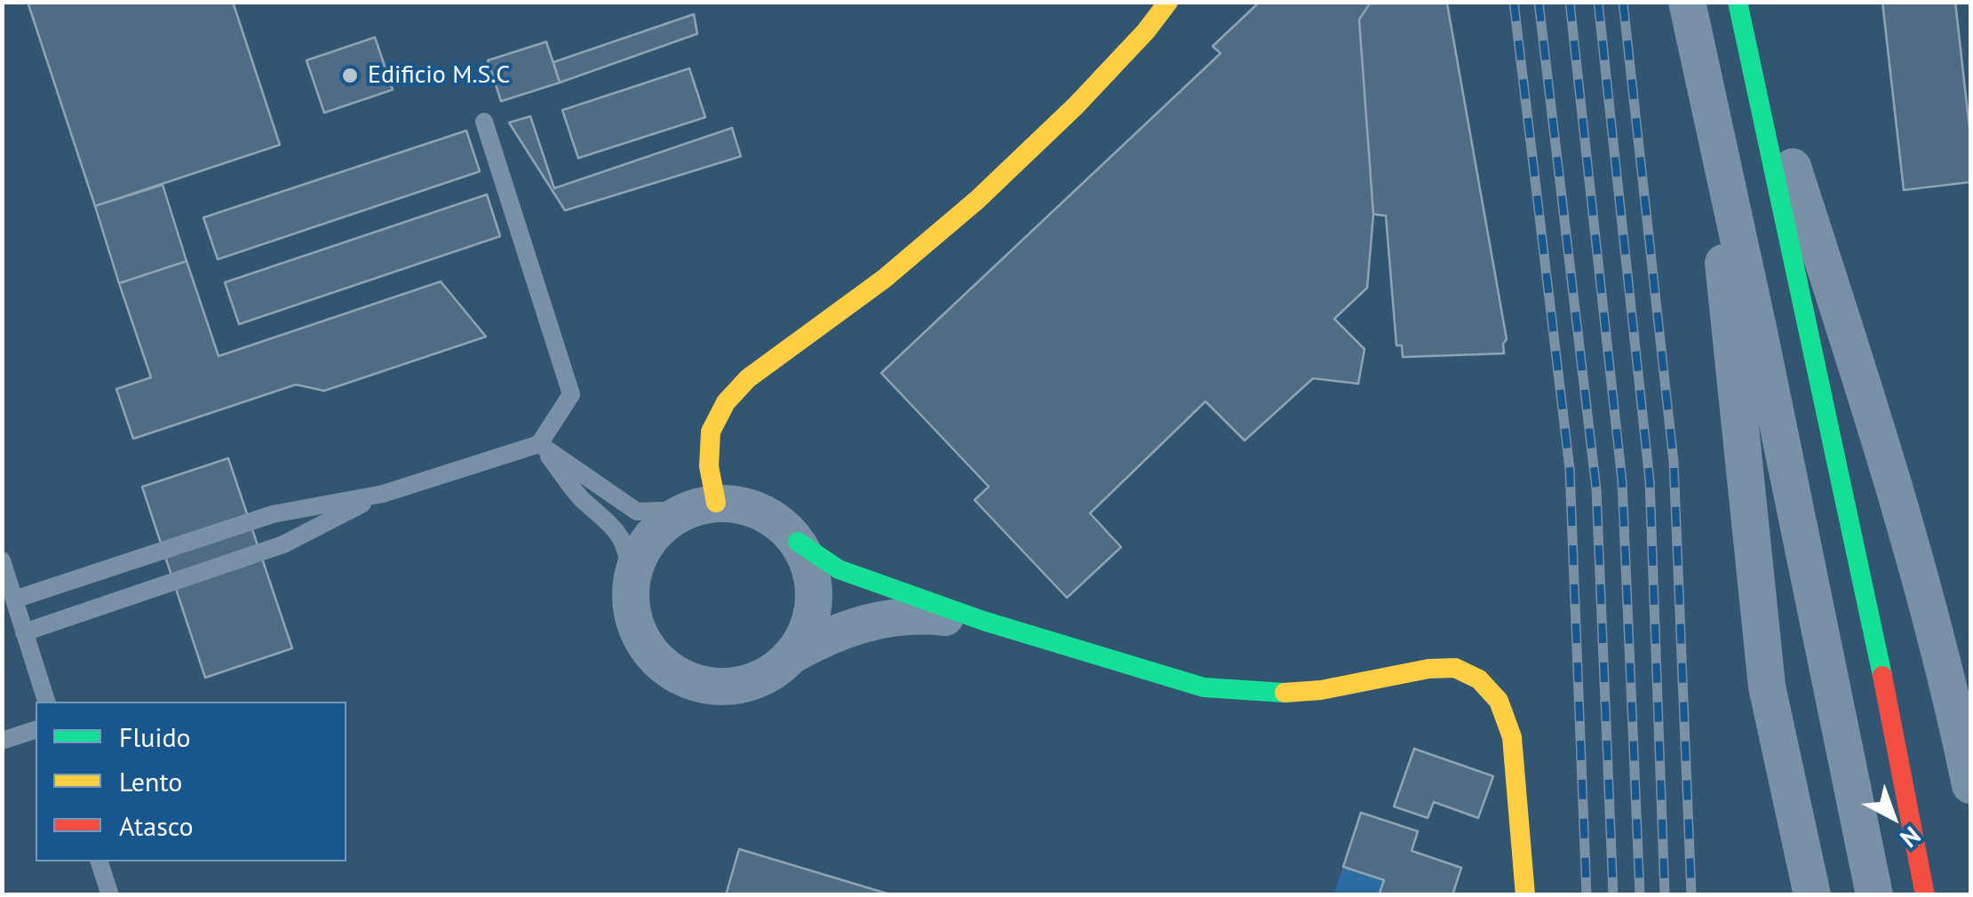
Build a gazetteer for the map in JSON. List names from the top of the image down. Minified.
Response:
{"places":["Edificio M.S.C"],"legend":["Fluido","Lento","Atasco"],"north":"bottom right"}
